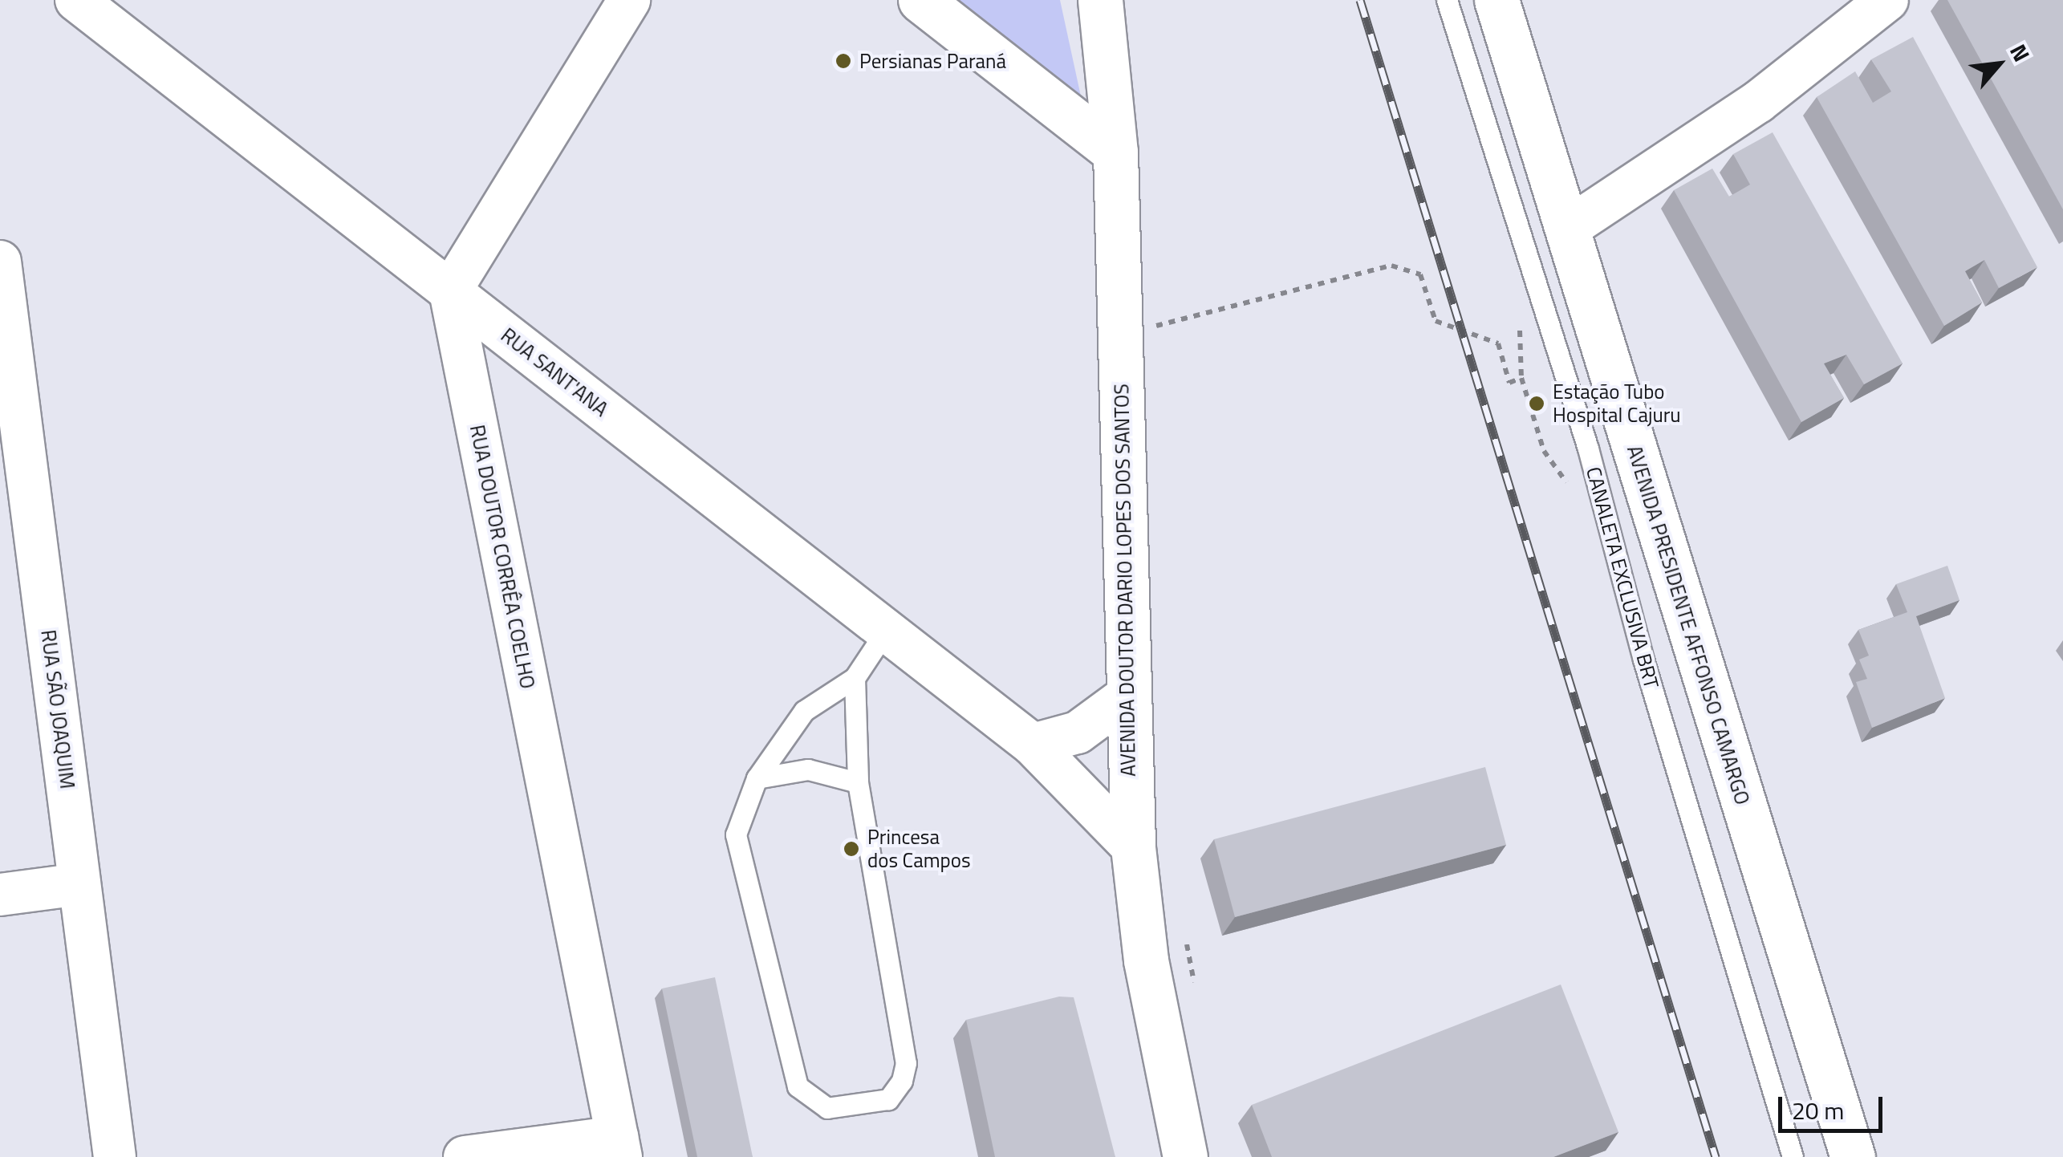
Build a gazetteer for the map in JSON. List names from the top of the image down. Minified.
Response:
{"streets":{"main road":["AVENIDA DOUTOR DARIO LOPES DOS SANTOS","AVENIDA PRESIDENTE AFFONSO CAMARGO"],"street":["RUA SANT'ANA","RUA DOUTOR CORRÊA COELHO","RUA SÃO JOAQUIM"],"lane":["CANALETA EXCLUSIVA BRT"]},"crossings":[["RUA SANT'ANA","RUA DOUTOR CORRÊA COELHO"],["RUA SANT'ANA","AVENIDA DOUTOR DARIO LOPES DOS SANTOS"]],"places":["Persianas Paraná","Estação Tubo Hospital Cajuru","Princesa dos Campos"],"scale_bar":"20 m","north":"top right"}
